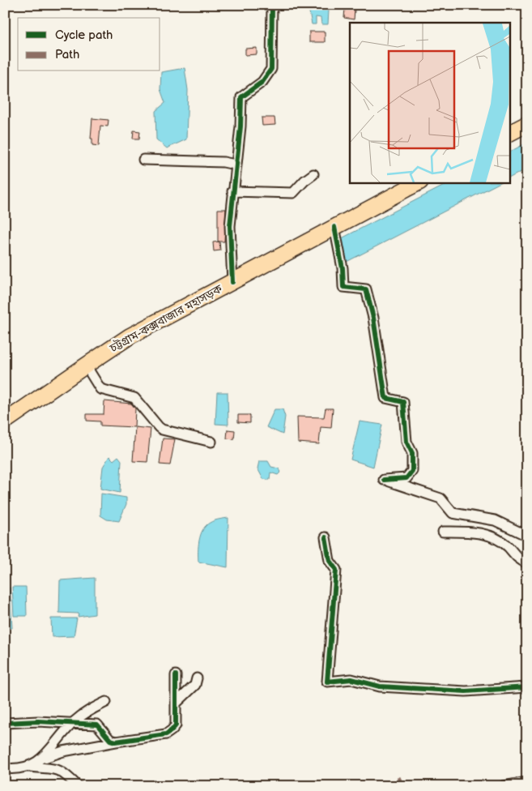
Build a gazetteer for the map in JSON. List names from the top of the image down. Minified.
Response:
{"streets":{"highway":["চট্টগ্রাম-কক্সবাজার মহাসড়ক"]},"legend":["Cycle path","Path"]}
